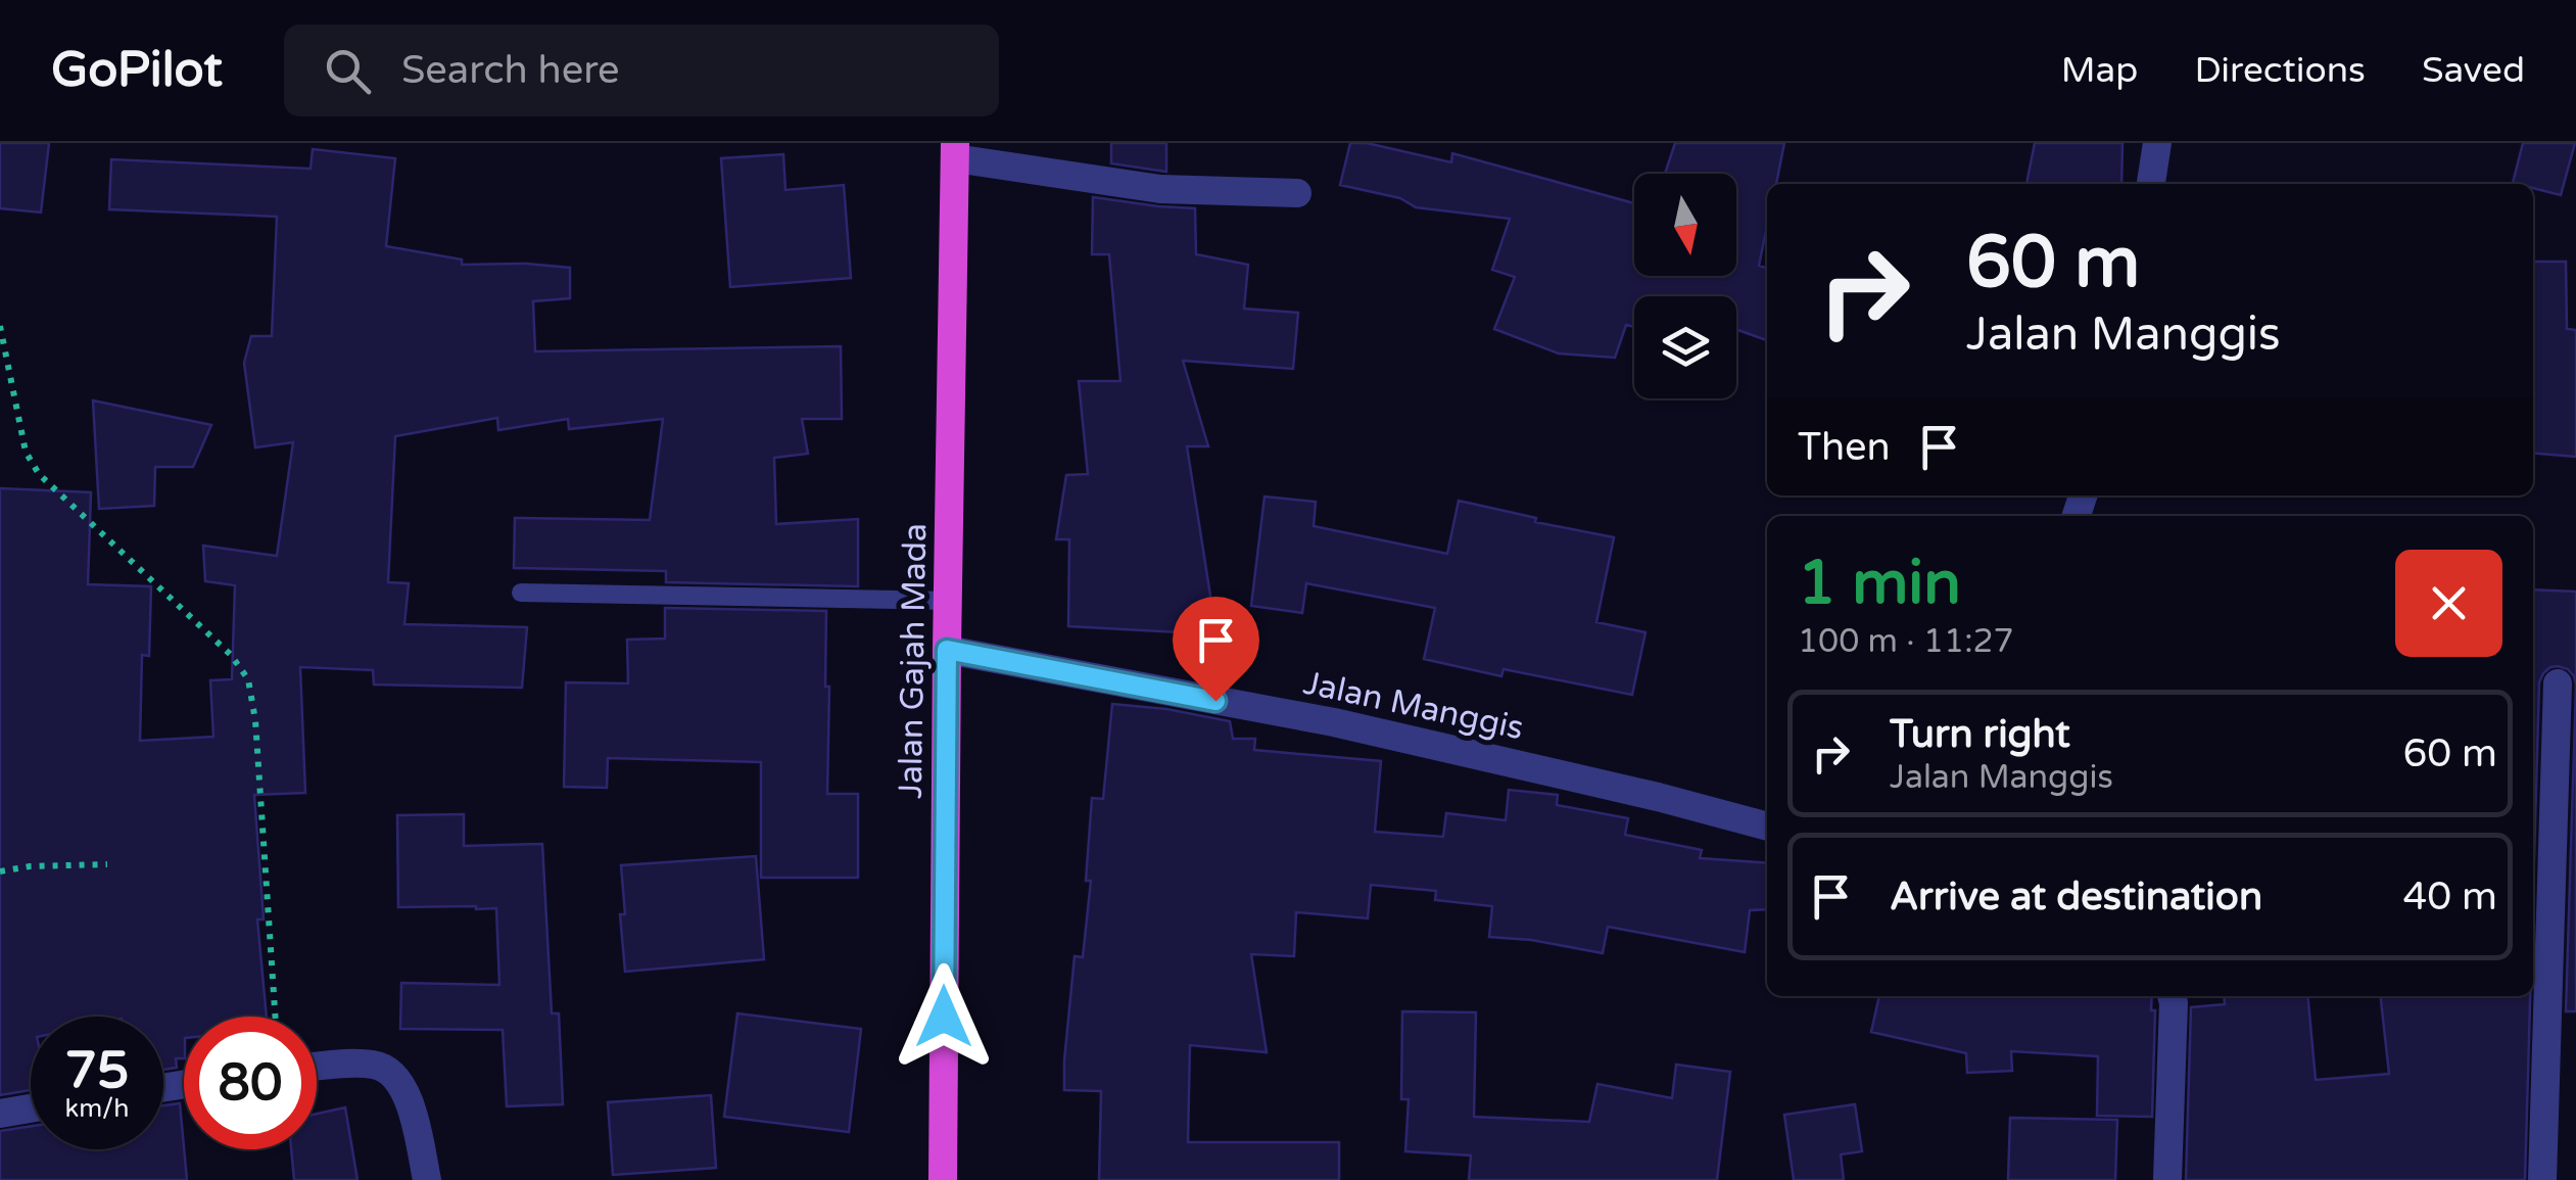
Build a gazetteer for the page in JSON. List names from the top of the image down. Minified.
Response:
{"streets":{"highway":["Jalan Gajah Mada"],"street":["Jalan Manggis"]},"crossings":[["Jalan Gajah Mada","Jalan Manggis"]],"north":"bottom","page":{"header":"GoPilot","search":"Search here","nav":["Map","Directions","Saved"],"turn":["60 m","Jalan Manggis"],"then":"Then","heading":["1 min","100 m · 11:27"],"list":[{"name":"Turn right","note":"Jalan Manggis","value":"60 m"},{"name":"Arrive at destination","value":"40 m"}],"speed":"75 km/h","limit":"80"}}
